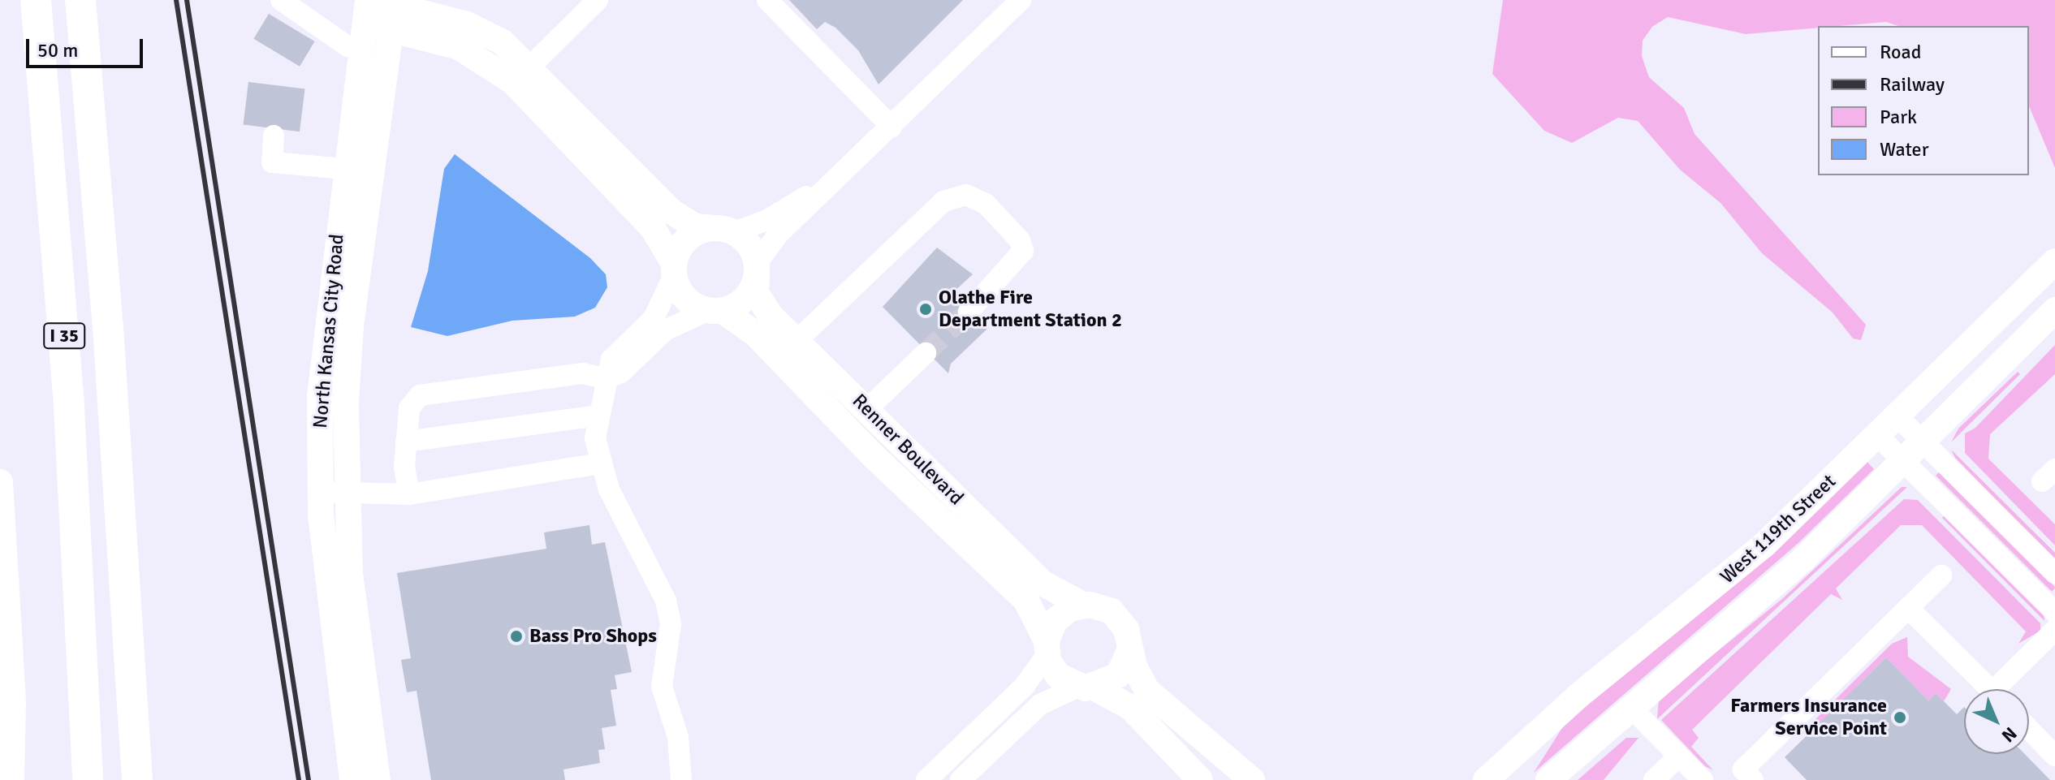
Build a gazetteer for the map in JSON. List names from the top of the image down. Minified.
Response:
{"streets":{"highway":["I 35"],"main road":["North Kansas City Road","Renner Boulevard","West 119th Street"]},"places":["Olathe Fire Department Station 2","Bass Pro Shops","Farmers Insurance Service Point"],"legend":["Road","Railway","Park","Water"],"scale_bar":"50 m","north":"bottom right"}
